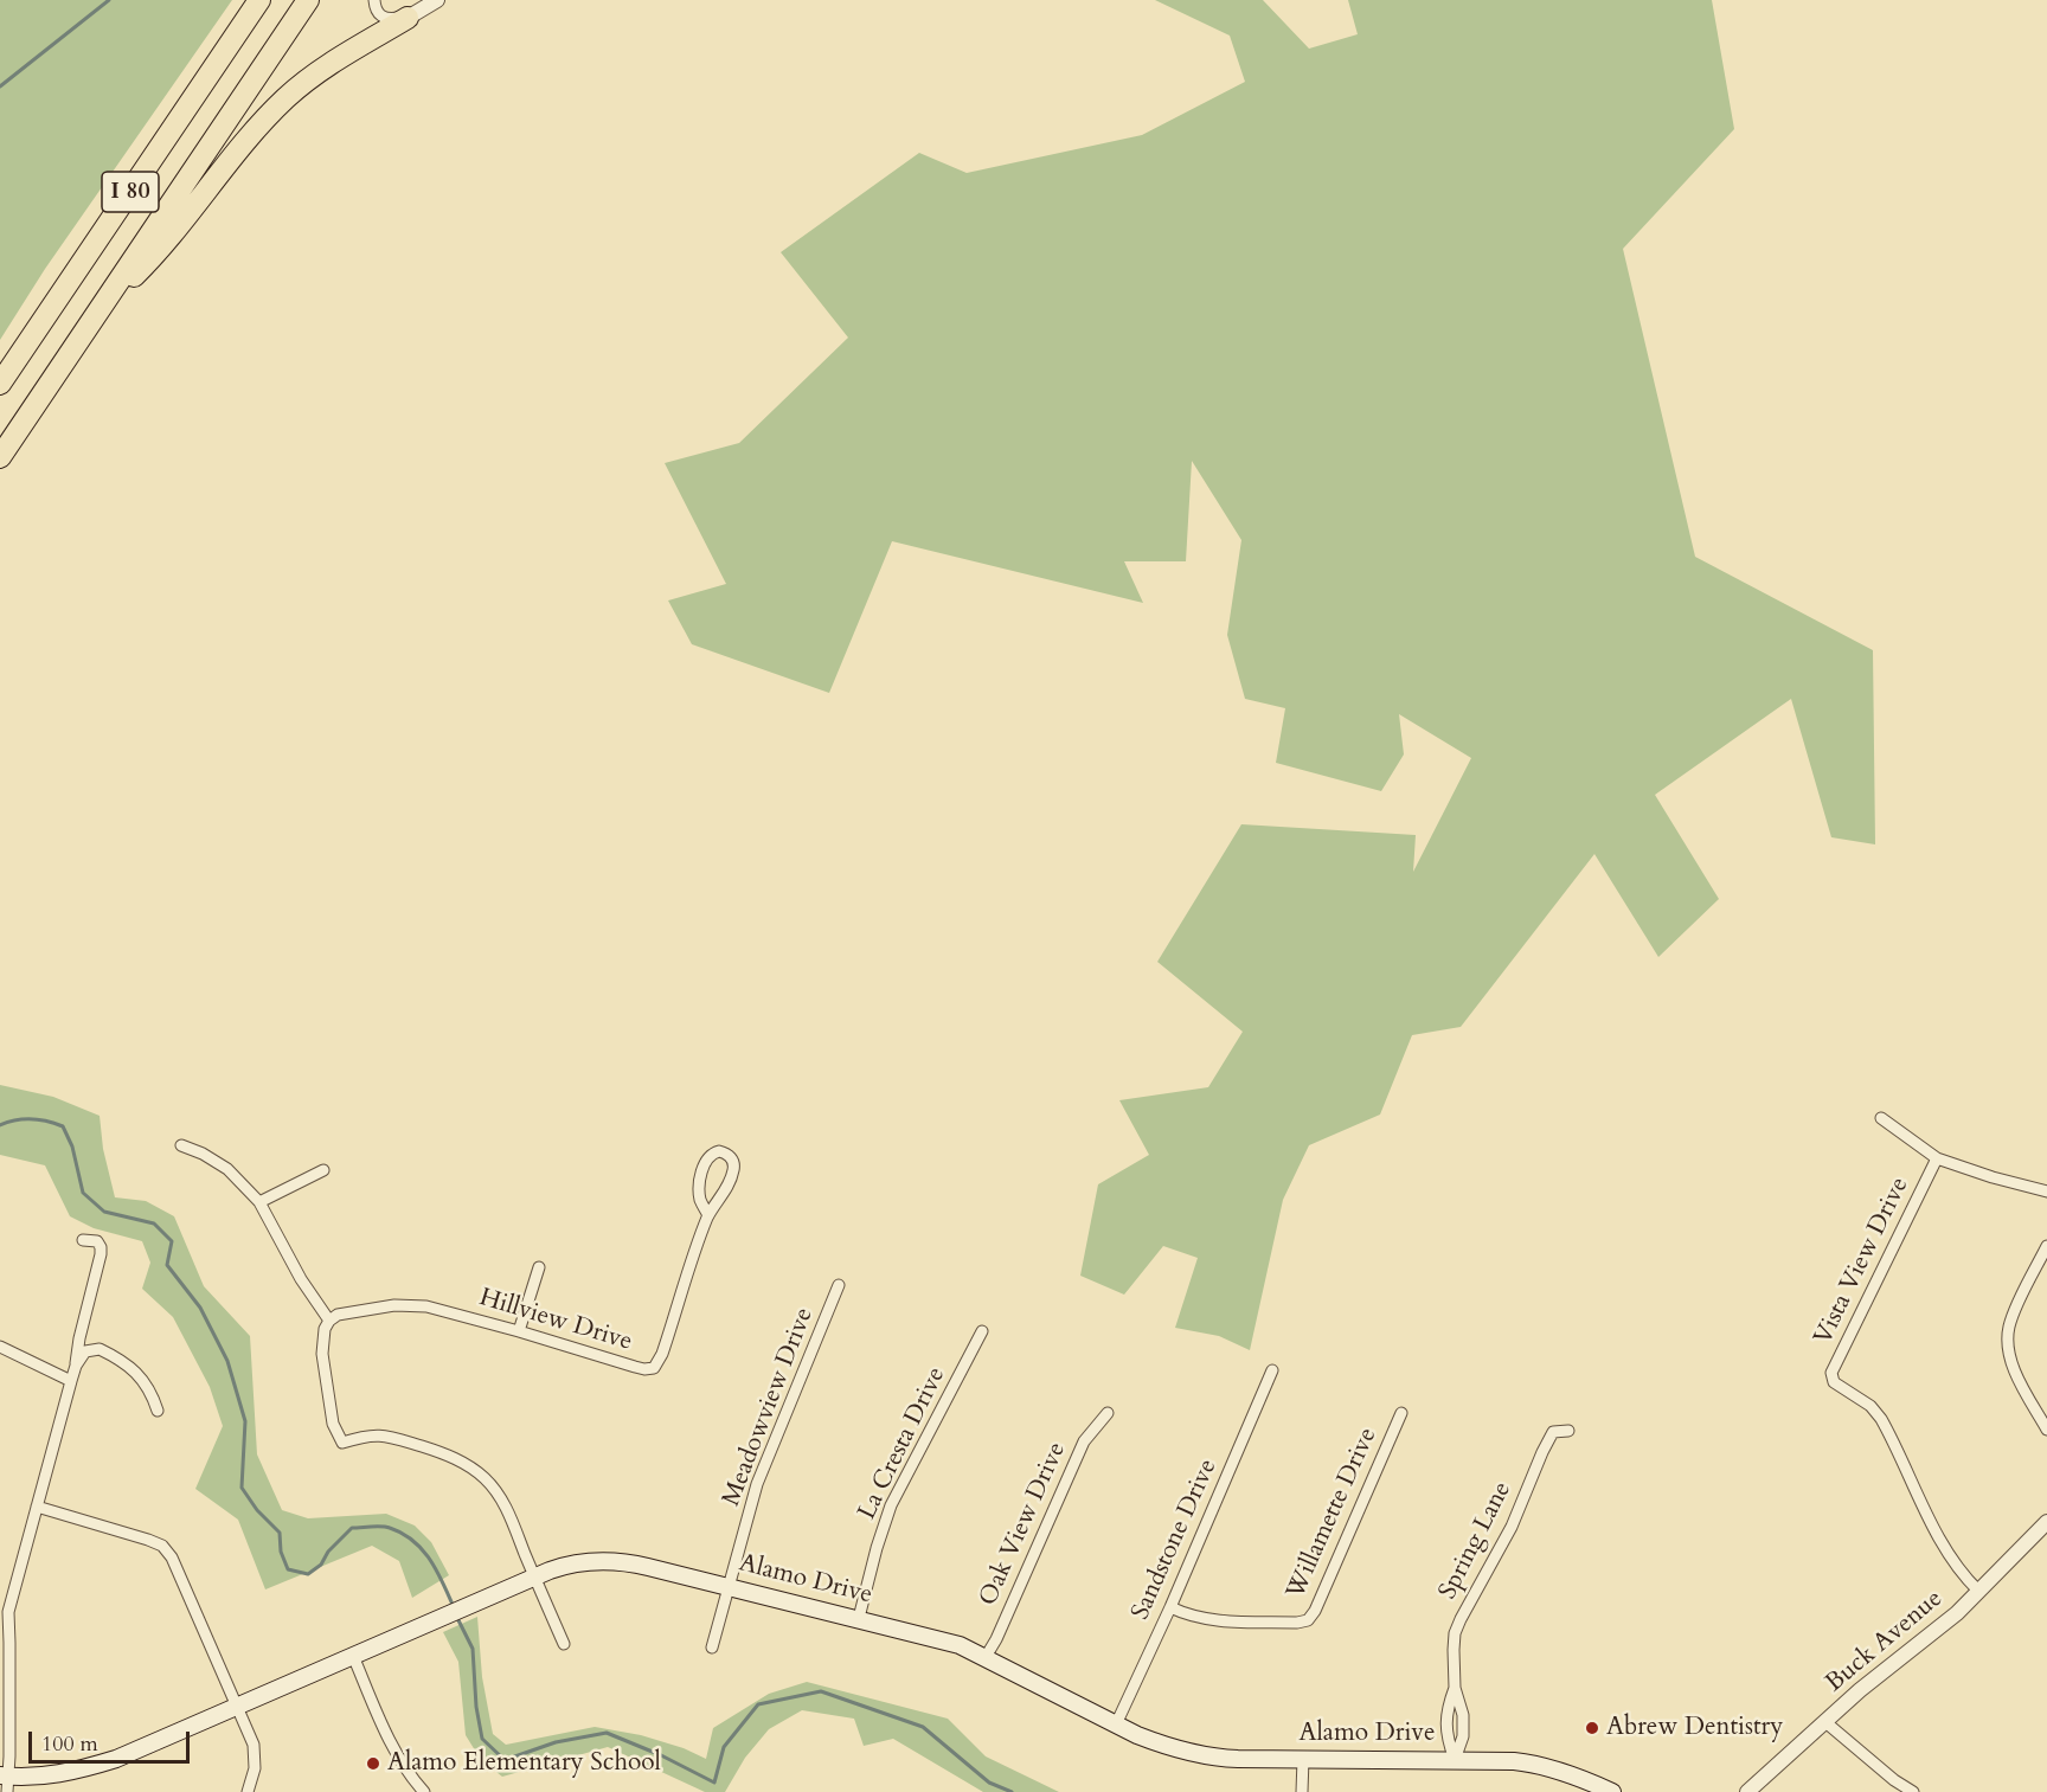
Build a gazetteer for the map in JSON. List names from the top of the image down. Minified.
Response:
{"streets":{"highway":["I 80"],"main road":["Alamo Drive"],"street":["Vista View Drive","Hillview Drive","Meadowview Drive","La Cresta Drive","Willamette Drive","Oak View Drive","Sandstone Drive","Spring Lane","Buck Avenue"]},"crossings":[["Vista View Drive","Buck Avenue"],["Meadowview Drive","Alamo Drive"],["La Cresta Drive","Alamo Drive"],["Willamette Drive","Sandstone Drive"],["Oak View Drive","Alamo Drive"],["Sandstone Drive","Alamo Drive"],["Spring Lane","Alamo Drive"]],"places":["Abrew Dentistry","Alamo Elementary School"],"scale_bar":"100 m"}
